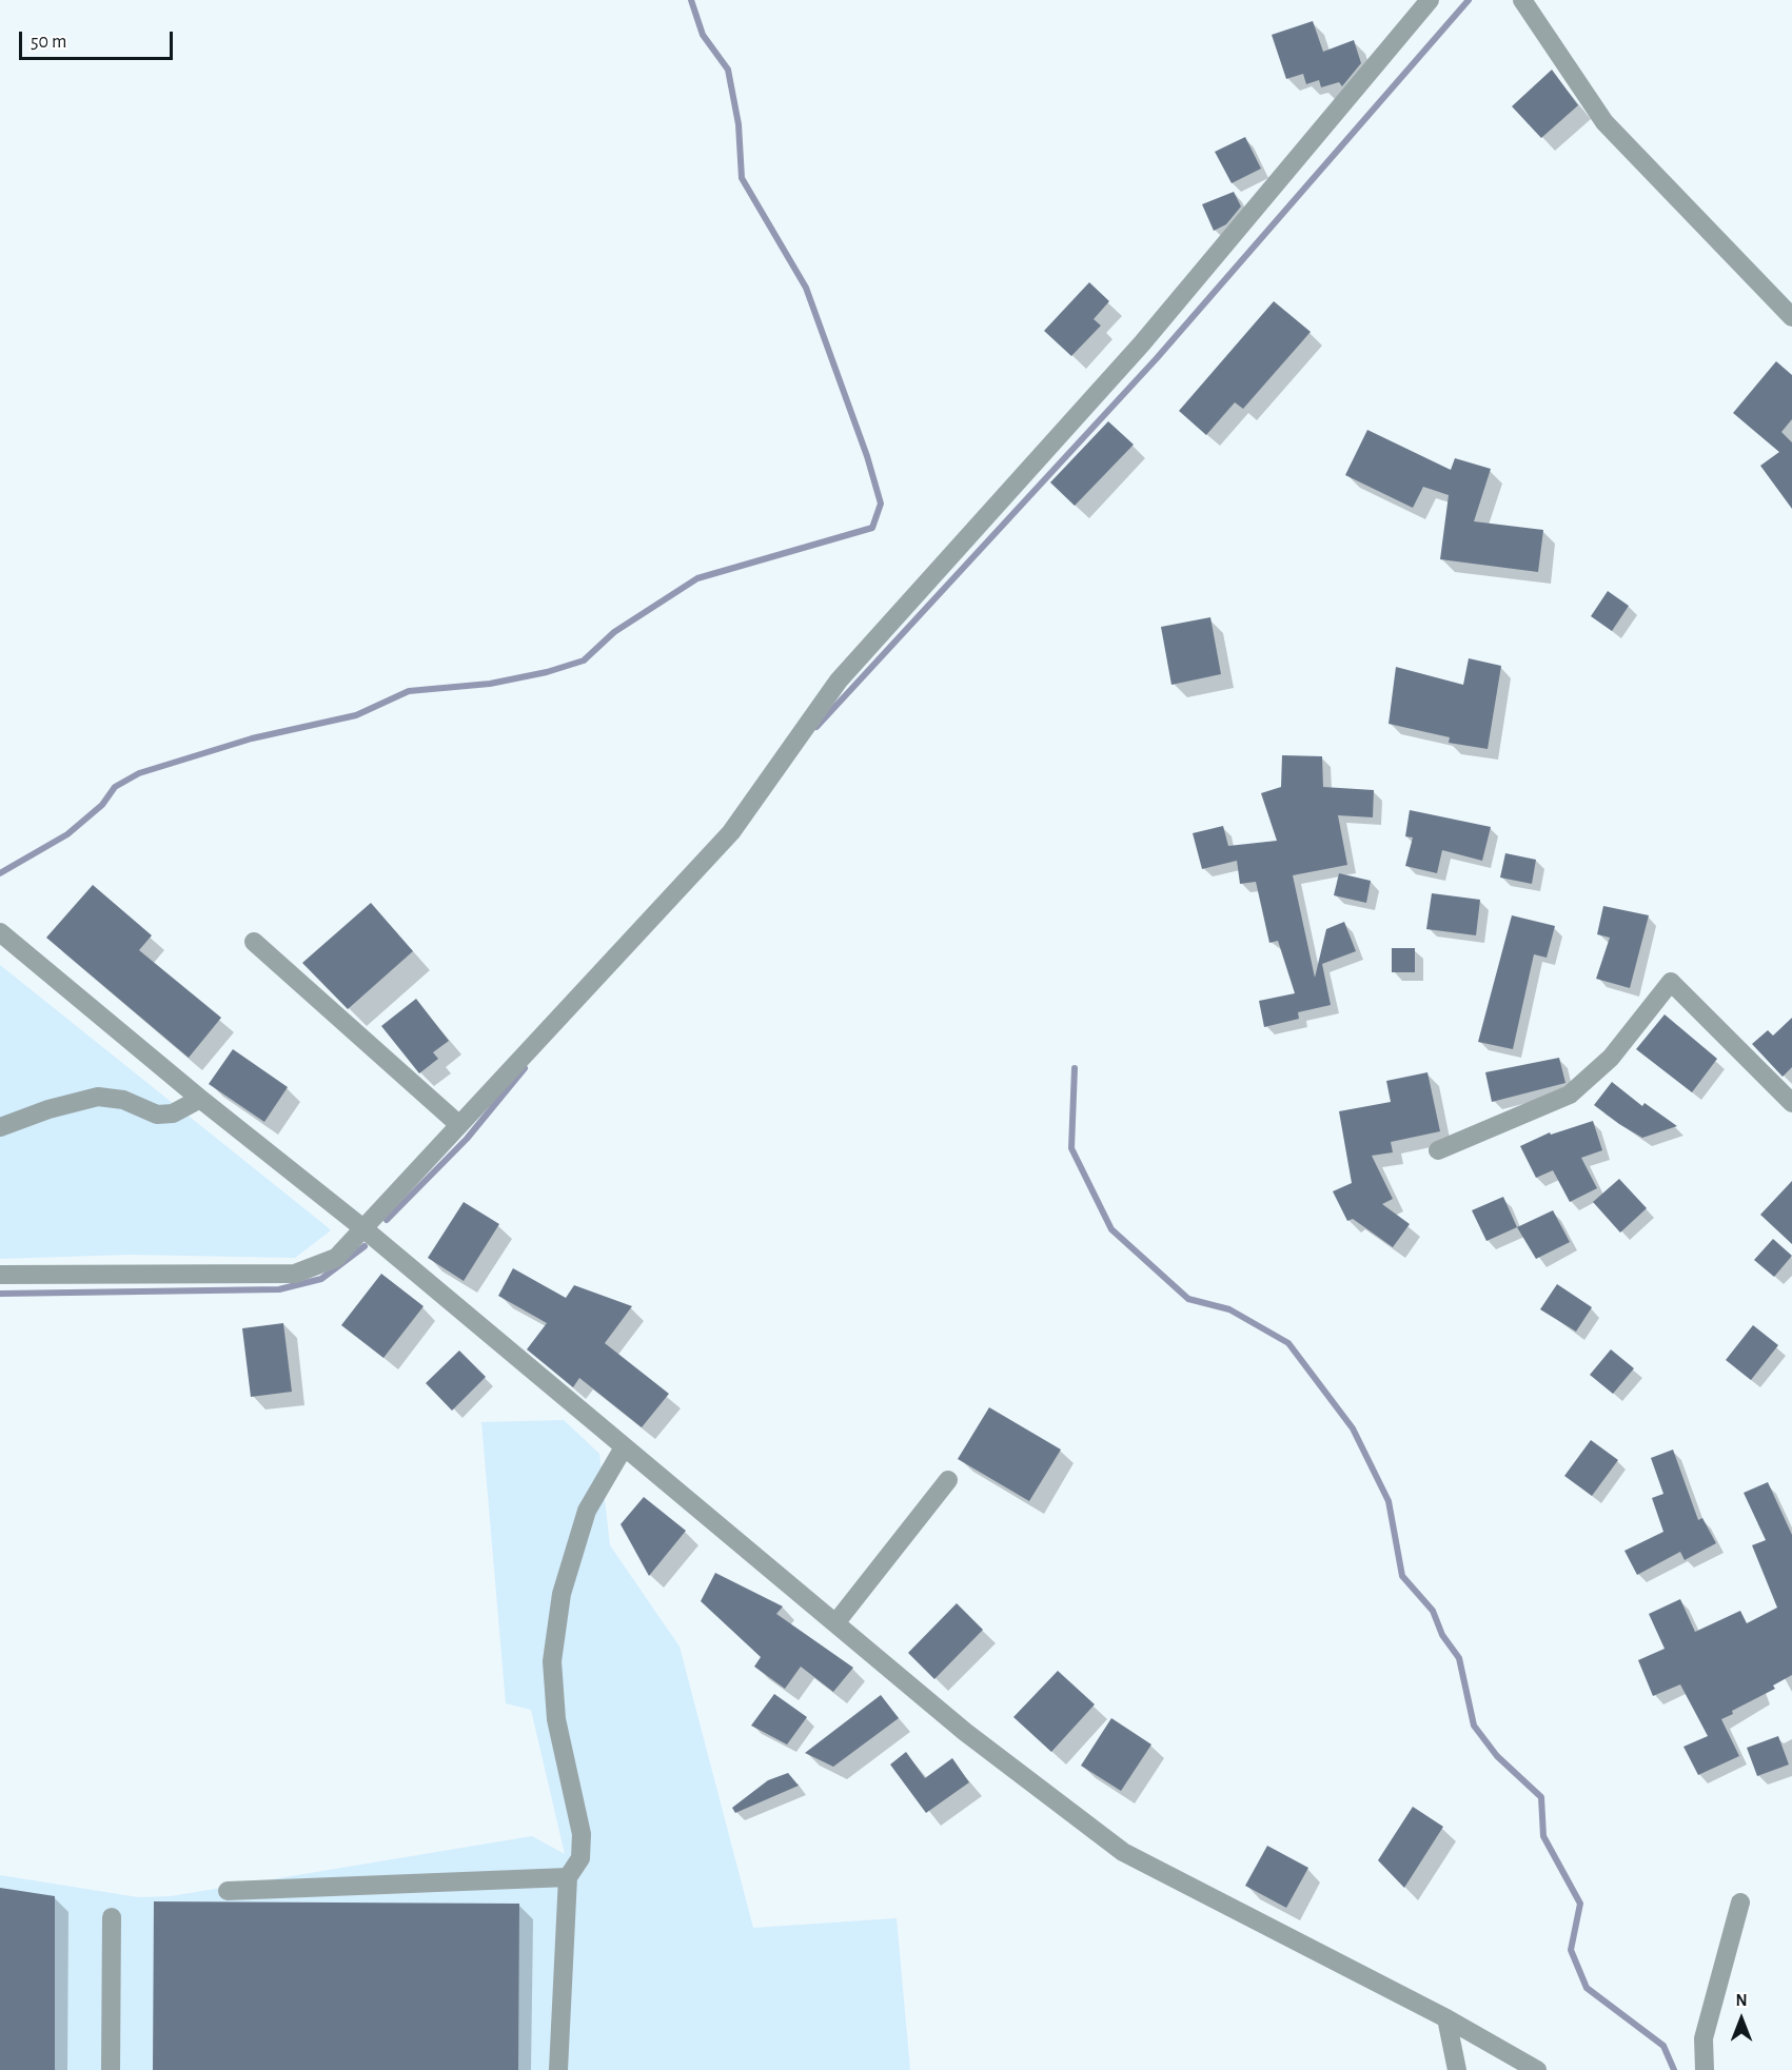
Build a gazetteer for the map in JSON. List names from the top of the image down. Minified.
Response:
{"scale_bar":"50 m","north":"top"}
